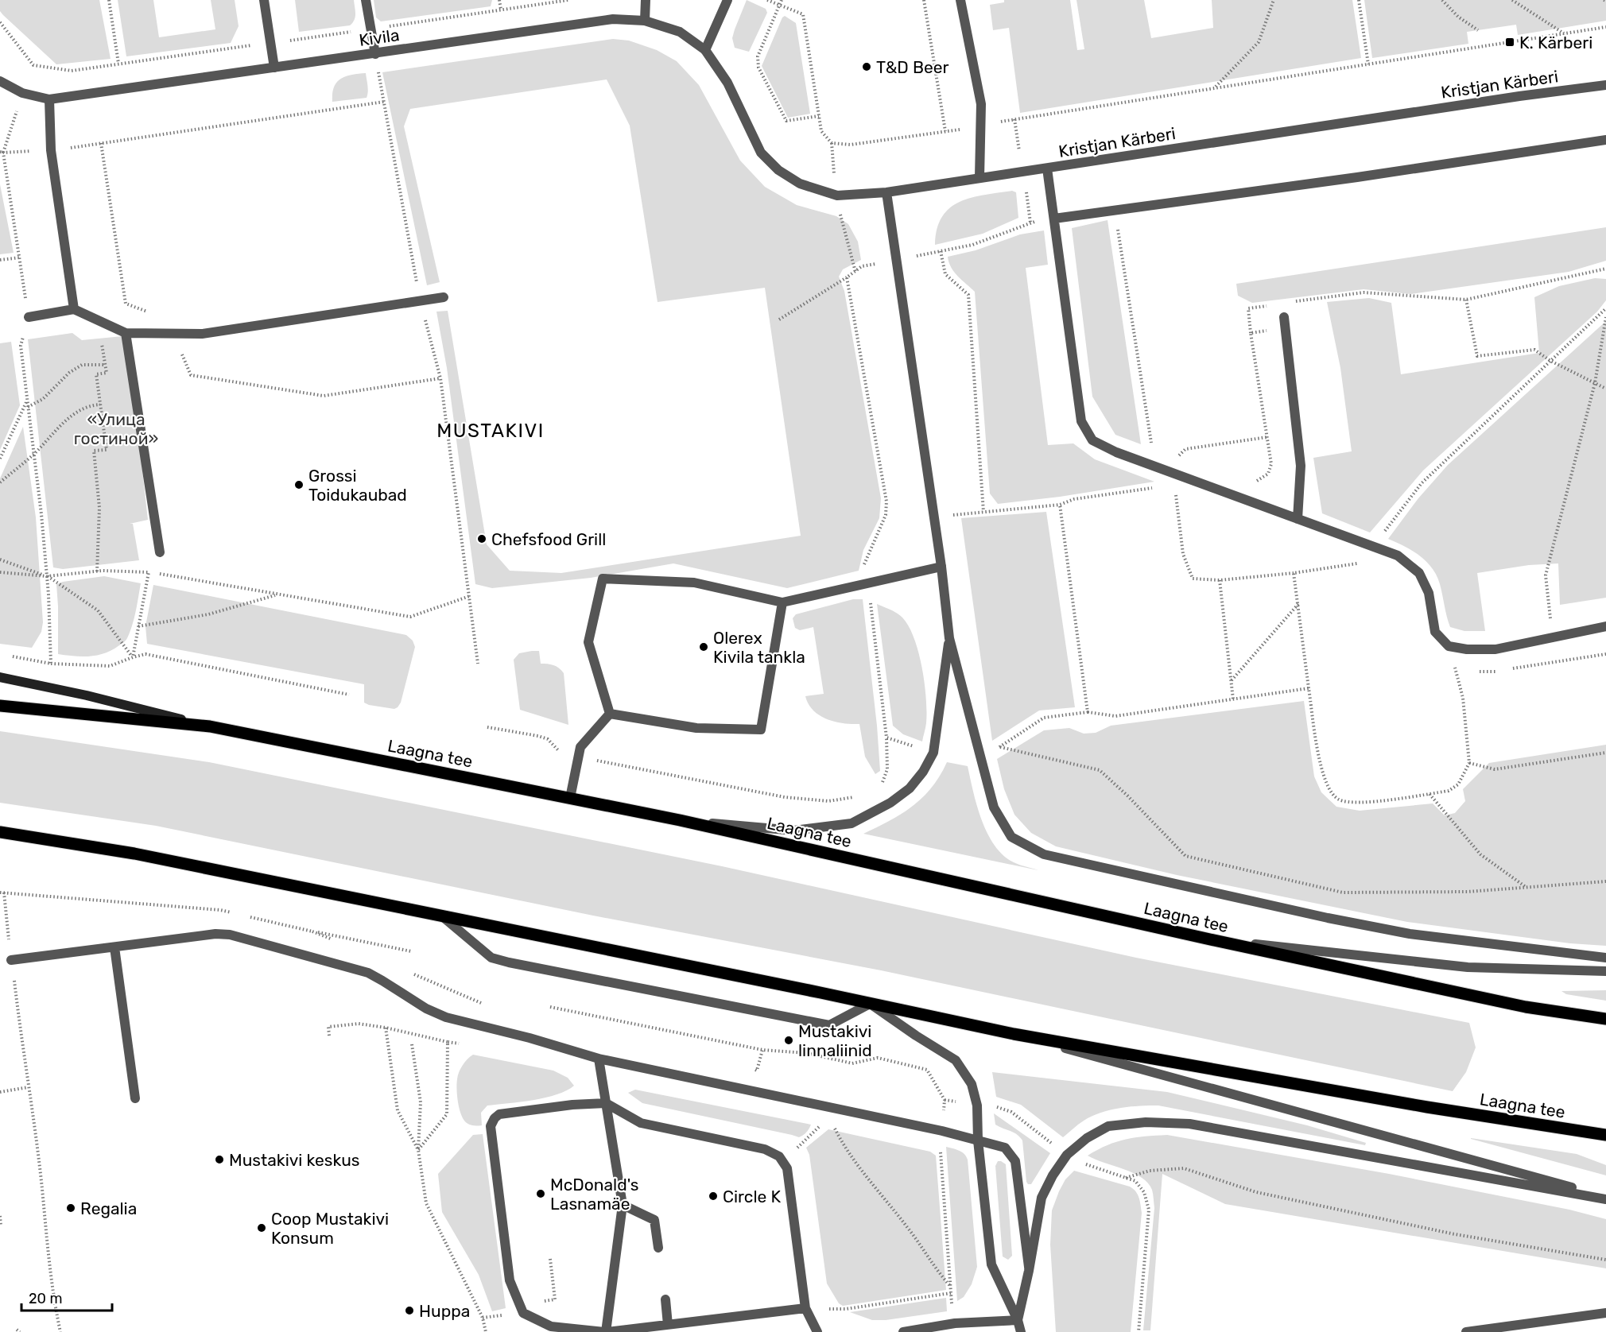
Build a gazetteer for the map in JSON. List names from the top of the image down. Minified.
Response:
{"streets":{"main road":["Laagna tee"],"street":["Kivila","Kristjan Kärberi"]},"crossings":[["Kivila","Kristjan Kärberi"]],"districts":["MUSTAKIVI"],"parks":["«Улица гостиной»"],"places":{"transit":["K. Kärberi"],"other":["T&D Beer","Grossi Toidukaubad","Chefsfood Grill","Olerex Kivila tankla","Mustakivi linnaliinid","Mustakivi keskus","McDonald's Lasnamäe","Circle K","Regalia","Coop Mustakivi Konsum","Huppa"]},"scale_bar":"20 m"}
